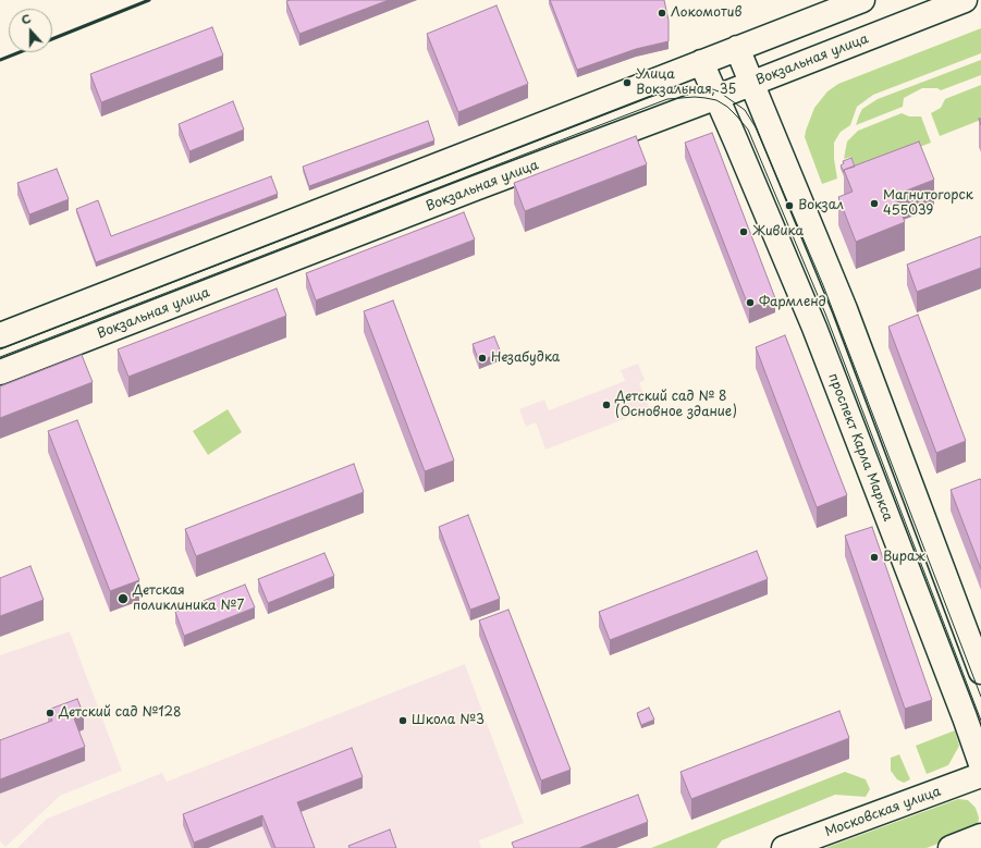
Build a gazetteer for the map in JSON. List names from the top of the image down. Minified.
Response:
{"streets":{"main road":["Вокзальная улица","проспект Карла Маркса","Московская улица"]},"crossings":[["Вокзальная улица","проспект Карла Маркса"]],"places":["Локомотив","Улица Вокзальная, 35","Магнитогорск 455039","Вокзал","Живика","Фармленд","Незабудка","Детский сад № 8 (Основное здание)","Вираж","Детская поликлиника №7","Детский сад №128","Школа №3"],"north":"top"}
